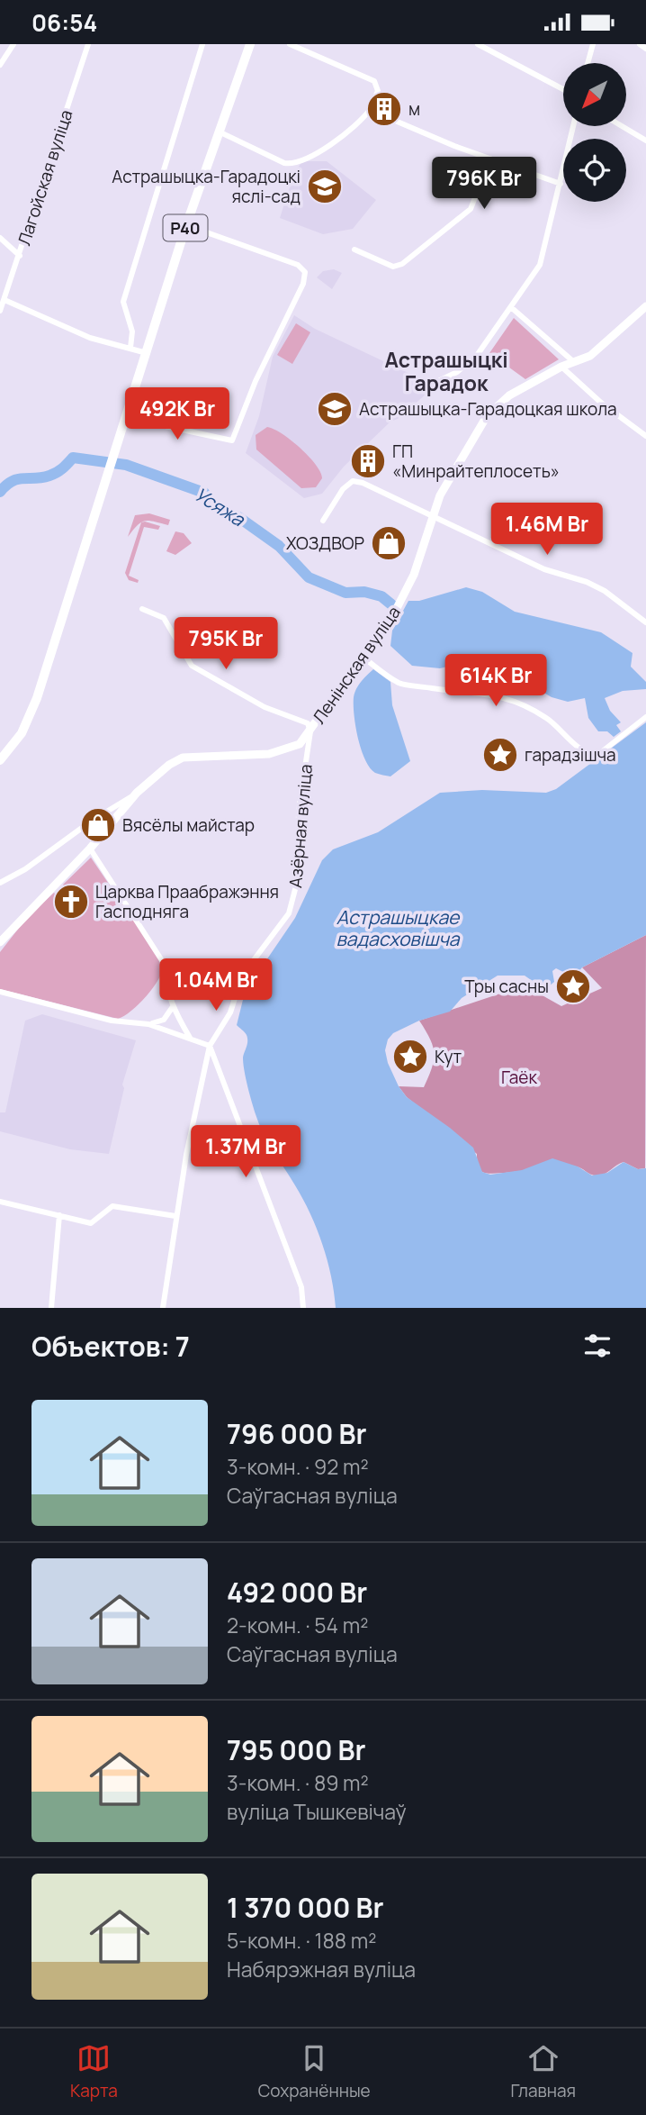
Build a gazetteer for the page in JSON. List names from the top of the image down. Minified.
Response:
{"streets":{"main road":["Р40"],"street":["Лагойская вуліца","Ленінская вуліца","Азёрная вуліца"]},"crossings":[["Ленінская вуліца","Азёрная вуліца"]],"districts":["Астрашыцкі Гарадок"],"water":["Усяжа","Астрашыцкае вадасховішча"],"parks":["Гаёк"],"places":{"building":["м","ГП «Минрайтеплосеть»"],"school or university":["Астрашыцка-Гарадоцкі яслі-сад","Астрашыцка-Гарадоцкая школа"],"shop":["ХОЗДВОР","Вясёлы майстар"],"place":["гарадзішча","Тры сасны","Кут"],"church":["Царква Праабражэння Гасподняга"]},"north":"bottom left","page":{"status":"06:54","price":["796K Br","492K Br","1.46M Br","795K Br","614K Br","1.04M Br","1.37M Br"],"heading":"Объектов: 7","list":[{"name":"796 000 Br","note":"3-комн. · 92 m² · Саўгасная вуліца"},{"name":"492 000 Br","note":"2-комн. · 54 m² · Саўгасная вуліца"},{"name":"795 000 Br","note":"3-комн. · 89 m² · вуліца Тышкевічаў"},{"name":"1 370 000 Br","note":"5-комн. · 188 m² · Набярэжная вуліца"}],"tabs":["Карта","Сохранённые","Главная"]}}
